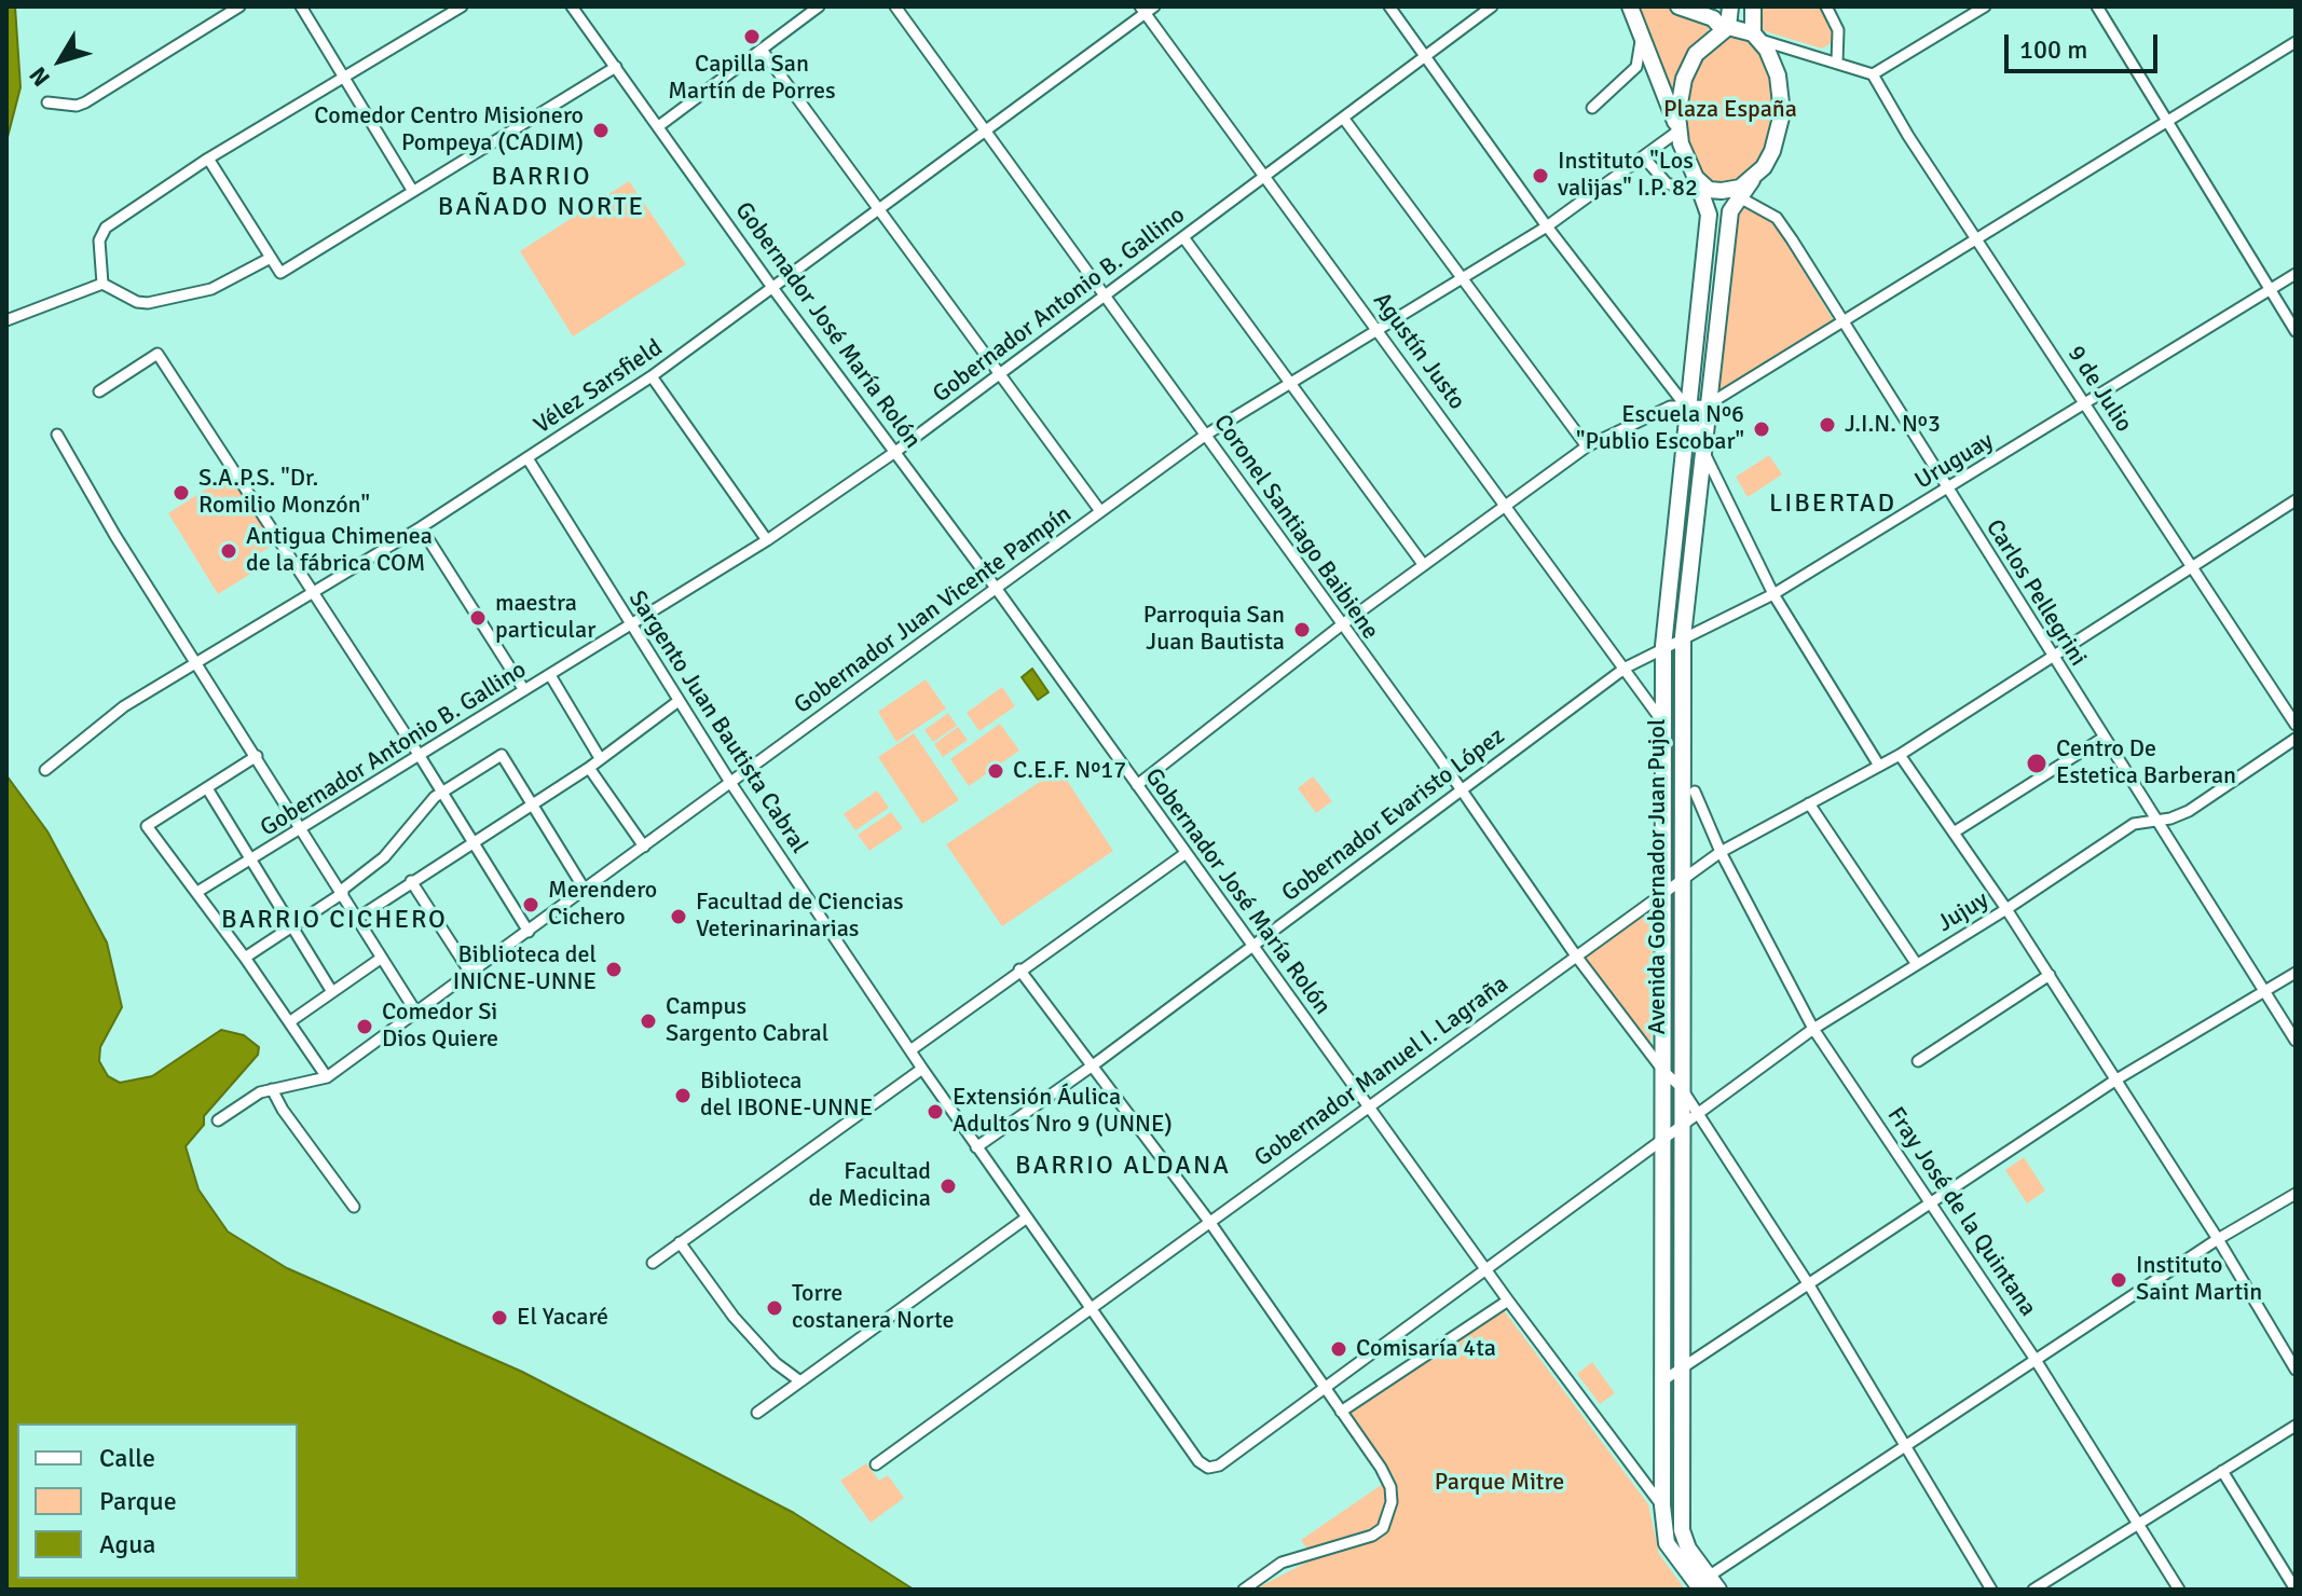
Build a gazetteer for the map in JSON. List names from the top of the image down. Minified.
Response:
{"streets":{"main road":["Avenida Gobernador Juan Pujol"],"street":["Gobernador Antonio B. Gallino","Gobernador José María Rolón","Agustín Justo","Vélez Sarsfield","9 de Julio","Uruguay","Coronel Santiago Baibiene","Carlos Pellegrini","Gobernador Juan Vicente Pampín","Sargento Juan Bautista Cabral","Gobernador Evaristo López","Jujuy","Gobernador Manuel I. Lagraña","Fray José de la Quintana"]},"crossings":[["Gobernador Antonio B. Gallino","Gobernador José María Rolón"],["Gobernador Antonio B. Gallino","Agustín Justo"],["Gobernador Antonio B. Gallino","Coronel Santiago Baibiene"],["Gobernador Antonio B. Gallino","Sargento Juan Bautista Cabral"],["Gobernador José María Rolón","Vélez Sarsfield"],["Gobernador José María Rolón","Gobernador Juan Vicente Pampín"],["Gobernador José María Rolón","Gobernador Evaristo López"],["Gobernador José María Rolón","Avenida Gobernador Juan Pujol"],["Gobernador José María Rolón","Jujuy"],["Gobernador José María Rolón","Gobernador Manuel I. Lagraña"],["Agustín Justo","Vélez Sarsfield"],["Agustín Justo","Uruguay"],["Agustín Justo","Gobernador Juan Vicente Pampín"],["Agustín Justo","Gobernador Evaristo López"],["Agustín Justo","Avenida Gobernador Juan Pujol"],["Vélez Sarsfield","Coronel Santiago Baibiene"],["Vélez Sarsfield","Sargento Juan Bautista Cabral"],["9 de Julio","Uruguay"],["9 de Julio","Gobernador Manuel I. Lagraña"],["Uruguay","Carlos Pellegrini"],["Uruguay","Gobernador Evaristo López"],["Uruguay","Avenida Gobernador Juan Pujol"],["Coronel Santiago Baibiene","Gobernador Juan Vicente Pampín"],["Coronel Santiago Baibiene","Gobernador Evaristo López"],["Coronel Santiago Baibiene","Avenida Gobernador Juan Pujol"],["Coronel Santiago Baibiene","Jujuy"],["Coronel Santiago Baibiene","Gobernador Manuel I. Lagraña"],["Carlos Pellegrini","Gobernador Juan Vicente Pampín"],["Carlos Pellegrini","Avenida Gobernador Juan Pujol"],["Carlos Pellegrini","Jujuy"],["Carlos Pellegrini","Gobernador Manuel I. Lagraña"],["Gobernador Juan Vicente Pampín","Sargento Juan Bautista Cabral"],["Gobernador Juan Vicente Pampín","Avenida Gobernador Juan Pujol"],["Sargento Juan Bautista Cabral","Gobernador Evaristo López"],["Sargento Juan Bautista Cabral","Jujuy"],["Sargento Juan Bautista Cabral","Gobernador Manuel I. Lagraña"],["Avenida Gobernador Juan Pujol","Jujuy"],["Avenida Gobernador Juan Pujol","Gobernador Manuel I. Lagraña"],["Jujuy","Fray José de la Quintana"],["Gobernador Manuel I. Lagraña","Fray José de la Quintana"]],"districts":["BARRIO BAÑADO NORTE","LIBERTAD","BARRIO CICHERO","BARRIO ALDANA"],"parks":["Plaza España","Parque Mitre"],"places":["Capilla San Martín de Porres","Comedor Centro Misionero Pompeya (CADIM)","Instituto \"Los valijas\" I.P. 82","J.I.N. Nº3","Escuela Nº6 \"Publio Escobar\"","S.A.P.S. \"Dr. Romilio Monzón\"","Antigua Chimenea de la fábrica COM","maestra particular","Parroquia San Juan Bautista","Centro De Estetica Barberan","C.E.F. Nº17","Merendero Cichero","Facultad de Ciencias Veterinarinarias","Biblioteca del INICNE-UNNE","Campus Sargento Cabral","Comedor Si Dios Quiere","Biblioteca del IBONE-UNNE","Extensión Áulica Adultos Nro 9 (UNNE)","Facultad de Medicina","Instituto Saint Martin","Torre costanera Norte","El Yacaré","Comisaría 4ta"],"legend":["Calle","Parque","Agua"],"scale_bar":"100 m","north":"bottom left"}
